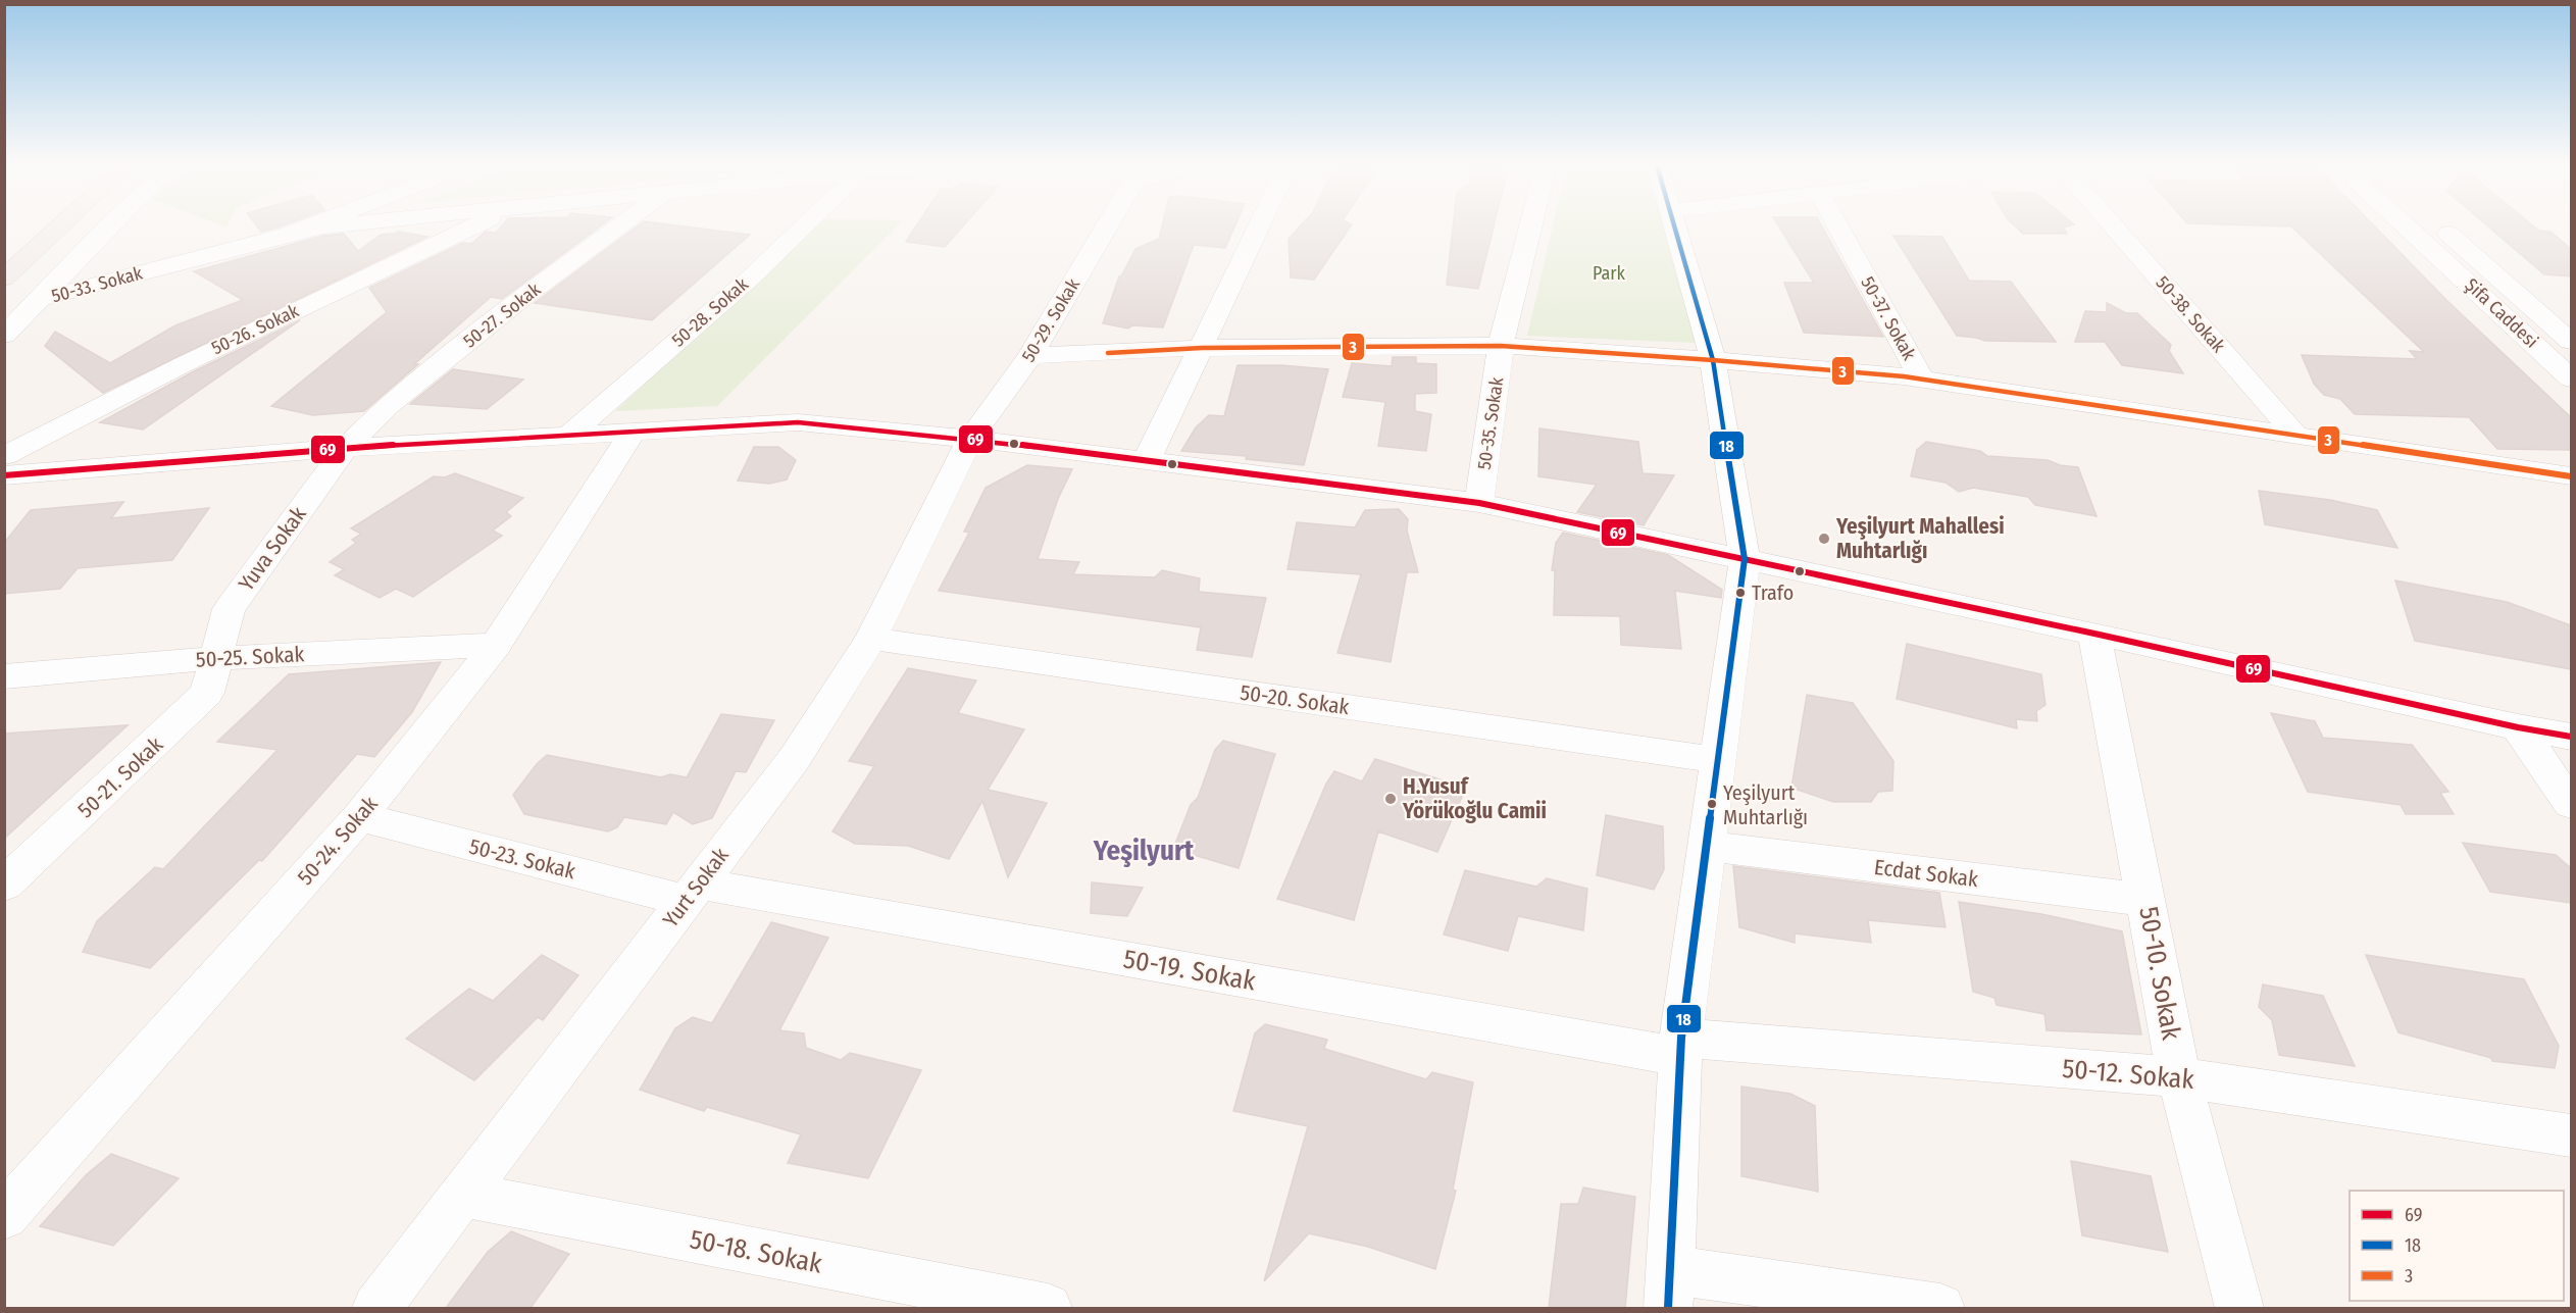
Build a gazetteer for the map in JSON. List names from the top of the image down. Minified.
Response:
{"streets":{"street":["50-33. Sokak","50-28. Sokak","Şifa Caddesi","50-38. Sokak","50-27. Sokak","50-37. Sokak","50-29. Sokak","50-26. Sokak","50-35. Sokak","Yuva Sokak","50-25. Sokak","50-20. Sokak","50-21. Sokak","50-24. Sokak","50-23. Sokak","Ecdat Sokak","Yurt Sokak","50-19. Sokak","50-10. Sokak","50-12. Sokak","50-18. Sokak"]},"crossings":[["50-27. Sokak","Yuva Sokak"],["50-29. Sokak","Yurt Sokak"],["Yuva Sokak","50-25. Sokak"],["Yuva Sokak","50-21. Sokak"],["50-25. Sokak","50-21. Sokak"],["50-25. Sokak","50-24. Sokak"],["50-20. Sokak","Yurt Sokak"],["50-24. Sokak","50-23. Sokak"],["50-23. Sokak","Yurt Sokak"],["50-23. Sokak","50-19. Sokak"],["Ecdat Sokak","50-10. Sokak"],["Yurt Sokak","50-19. Sokak"],["Yurt Sokak","50-18. Sokak"],["50-19. Sokak","50-12. Sokak"],["50-10. Sokak","50-12. Sokak"]],"districts":["Yeşilyurt"],"parks":["Park"],"places":["Yeşilyurt Mahallesi Muhtarlığı","Trafo","H.Yusuf Yörükoğlu Camii","Yeşilyurt Muhtarlığı"],"lines":["transit line 18","transit line 3","transit line 69"],"legend":["69","18","3"]}
